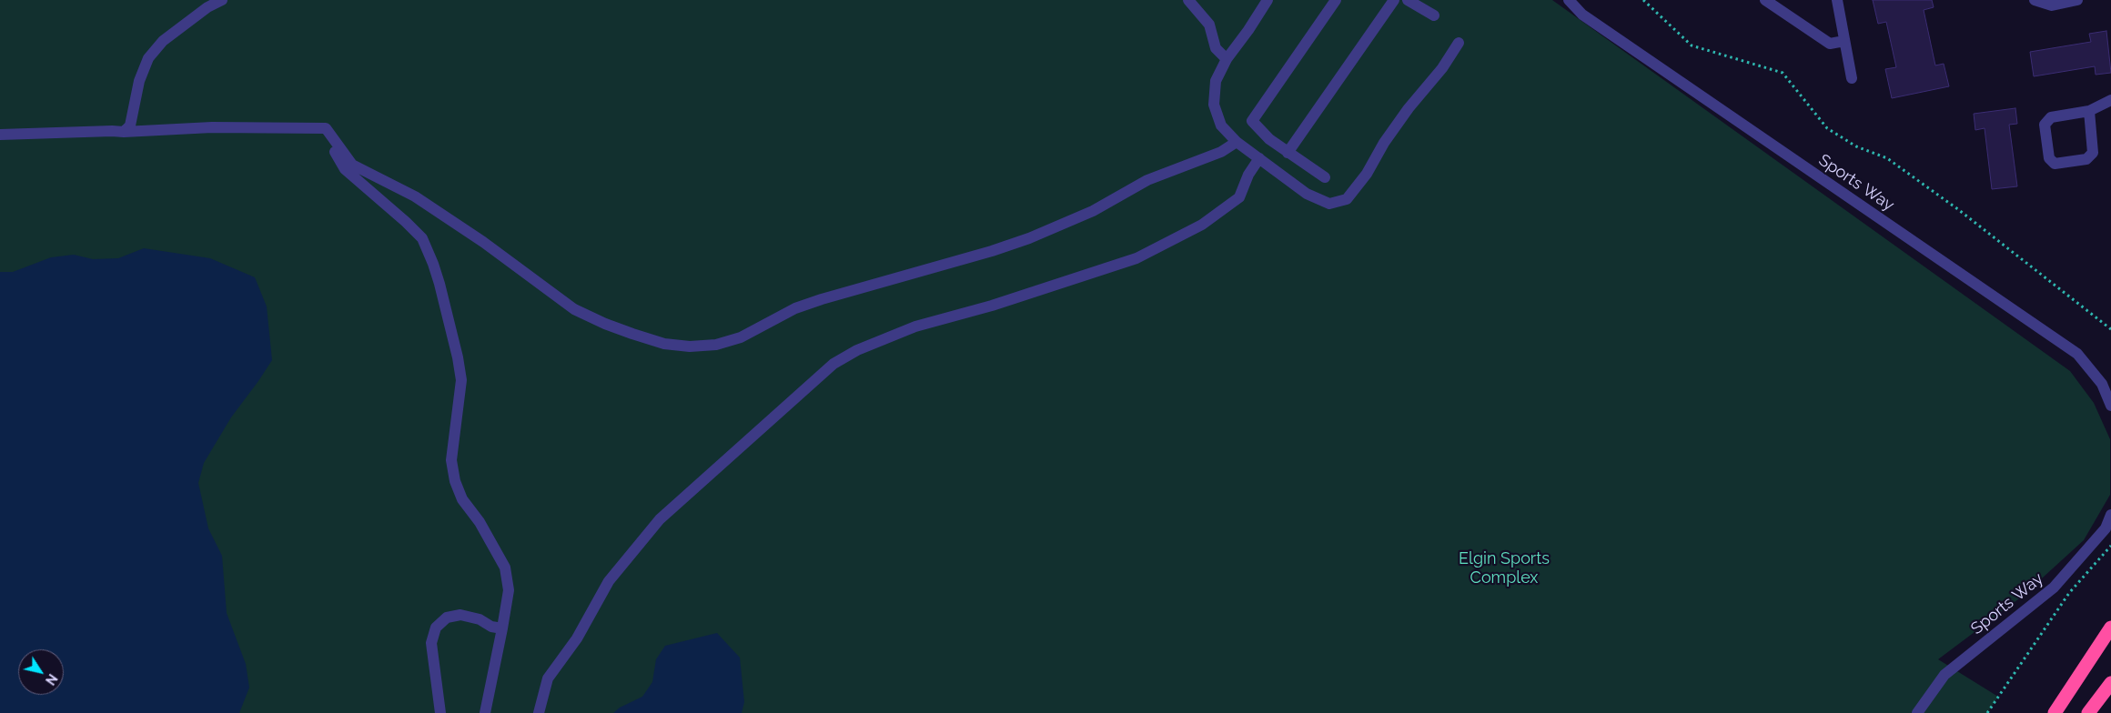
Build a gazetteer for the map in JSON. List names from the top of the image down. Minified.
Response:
{"streets":{"street":["Sports Way"]},"parks":["Elgin Sports Complex"],"north":"bottom right"}
